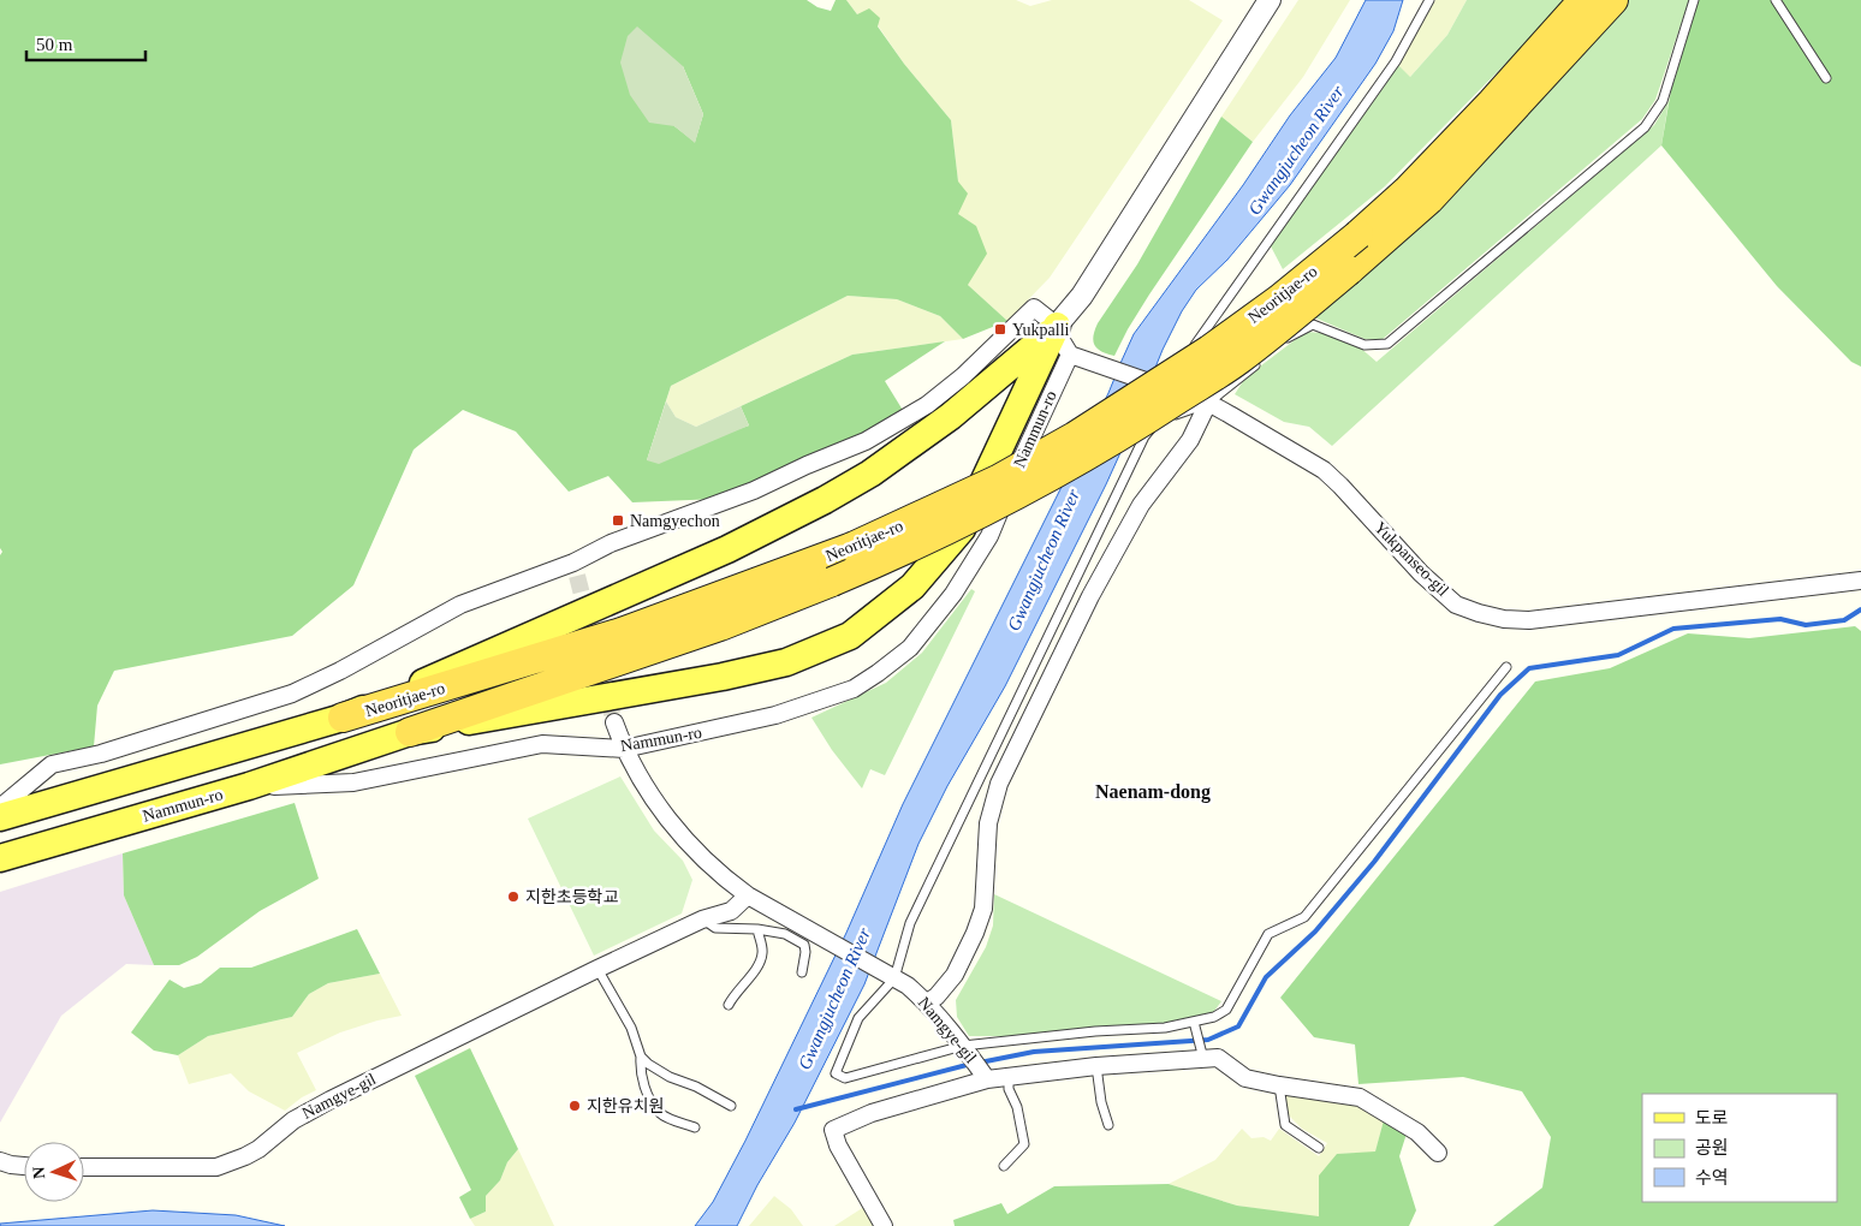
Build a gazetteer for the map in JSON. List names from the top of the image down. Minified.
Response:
{"streets":{"highway":["Neoritjae-ro"],"main road":["Nammun-ro"],"street":["Yukpanseo-gil","Namgye-gil"]},"crossings":[["Neoritjae-ro","Nammun-ro"],["Nammun-ro","Yukpanseo-gil"],["Nammun-ro","Namgye-gil"]],"districts":["Naenam-dong"],"water":["Gwangjucheon River"],"places":{"transit":["Yukpalli","Namgyechon"],"other":["지한초등학교","지한유치원"]},"legend":["도로","공원","수역"],"scale_bar":"50 m","north":"left"}
